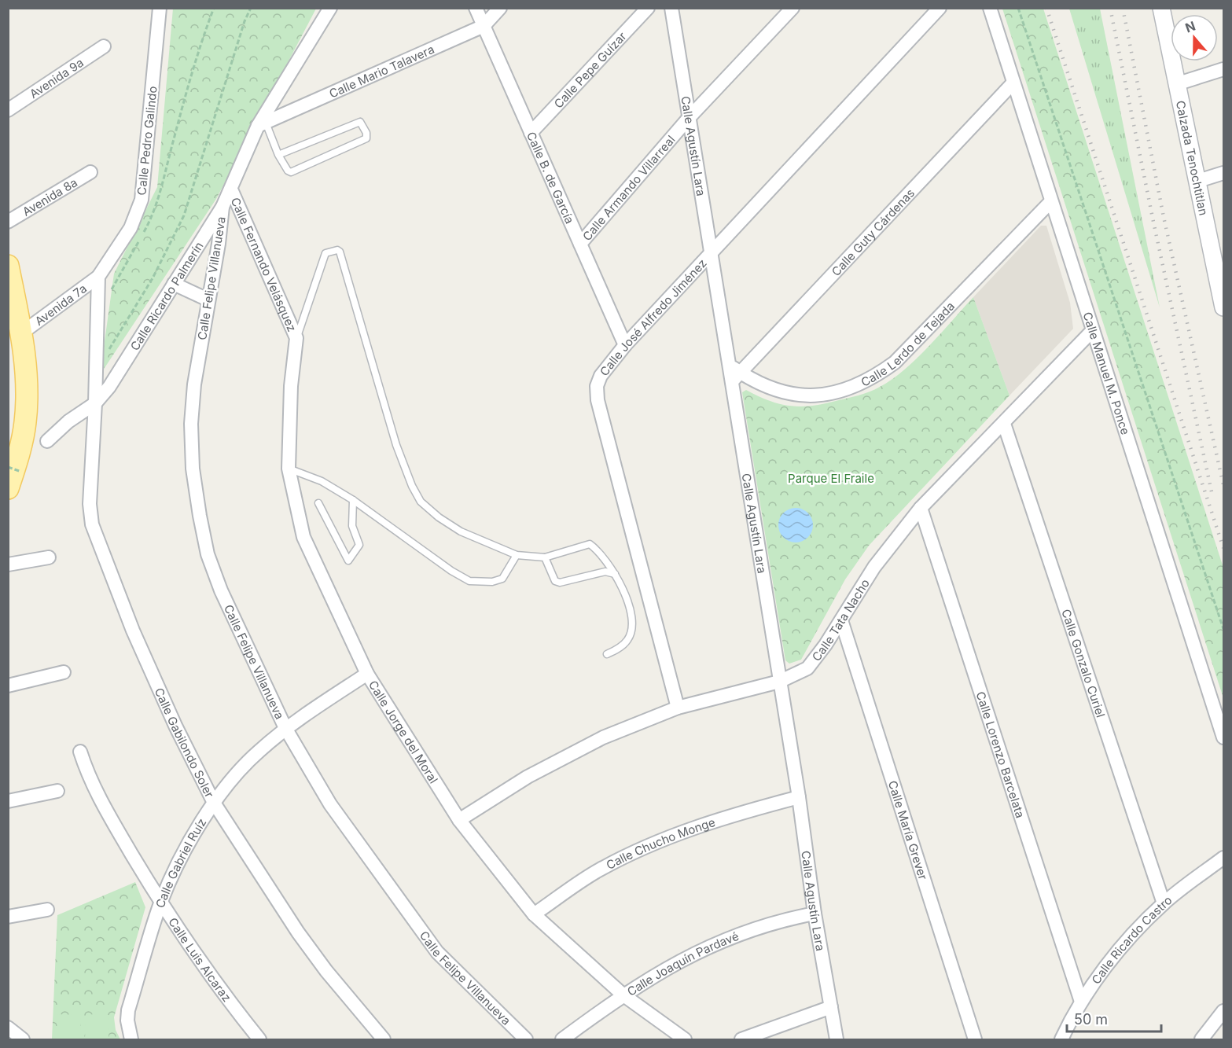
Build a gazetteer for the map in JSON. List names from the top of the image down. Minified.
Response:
{"streets":{"street":["Calle Mario Talavera","Calle Pepe Guízar","Avenida 9a","Calle Pedro Galindo","Calle Agustín Lara","Calzada Tenochtitlan","Calle B. de García","Calle Armando Villarreal","Avenida 8a","Calle Guty Cárdenas","Calle Fernando Velásquez","Calle Felipe Villanueva","Calle Ricardo Palmerín","Avenida 7a","Calle José Alfredo Jiménez","Calle Lerdo de Tejada","Calle Manuel M. Ponce","Calle Tata Nacho","Calle Gonzalo Curiel","Calle Jorge del Moral","Calle Gabilondo Soler","Calle Lorenzo Barcelata","Calle María Grever","Calle Chucho Monge","Calle Gabriel Ruíz","Calle Ricardo Castro","Calle Luis Alcaraz","Calle Joaquín Pardavé"]},"crossings":[["Calle Mario Talavera","Calle B. de García"],["Calle Mario Talavera","Calle Ricardo Palmerín"],["Calle Pepe Guízar","Calle B. de García"],["Calle Pedro Galindo","Avenida 7a"],["Calle Agustín Lara","Calle Armando Villarreal"],["Calle Agustín Lara","Calle Guty Cárdenas"],["Calle Agustín Lara","Calle José Alfredo Jiménez"],["Calle Agustín Lara","Calle Lerdo de Tejada"],["Calle Agustín Lara","Calle Tata Nacho"],["Calle Agustín Lara","Calle Chucho Monge"],["Calle Agustín Lara","Calle Joaquín Pardavé"],["Calle B. de García","Calle Armando Villarreal"],["Calle B. de García","Calle José Alfredo Jiménez"],["Calle Guty Cárdenas","Calle Lerdo de Tejada"],["Calle Guty Cárdenas","Calle Manuel M. Ponce"],["Calle Fernando Velásquez","Calle Ricardo Palmerín"],["Calle Fernando Velásquez","Calle Jorge del Moral"],["Calle Felipe Villanueva","Calle Ricardo Palmerín"],["Calle Felipe Villanueva","Calle Gabriel Ruíz"],["Calle Ricardo Palmerín","Calle Gabilondo Soler"],["Calle José Alfredo Jiménez","Calle Tata Nacho"],["Calle Lerdo de Tejada","Calle Manuel M. Ponce"],["Calle Manuel M. Ponce","Calle Tata Nacho"],["Calle Tata Nacho","Calle Gonzalo Curiel"],["Calle Tata Nacho","Calle Jorge del Moral"],["Calle Tata Nacho","Calle Lorenzo Barcelata"],["Calle Tata Nacho","Calle María Grever"],["Calle Gonzalo Curiel","Calle Ricardo Castro"],["Calle Jorge del Moral","Calle Chucho Monge"],["Calle Jorge del Moral","Calle Gabriel Ruíz"],["Calle Jorge del Moral","Calle Joaquín Pardavé"],["Calle Gabilondo Soler","Calle Gabriel Ruíz"],["Calle Lorenzo Barcelata","Calle Ricardo Castro"],["Calle Gabriel Ruíz","Calle Luis Alcaraz"]],"parks":["Parque El Fraile"],"scale_bar":"50 m","north":"top"}
